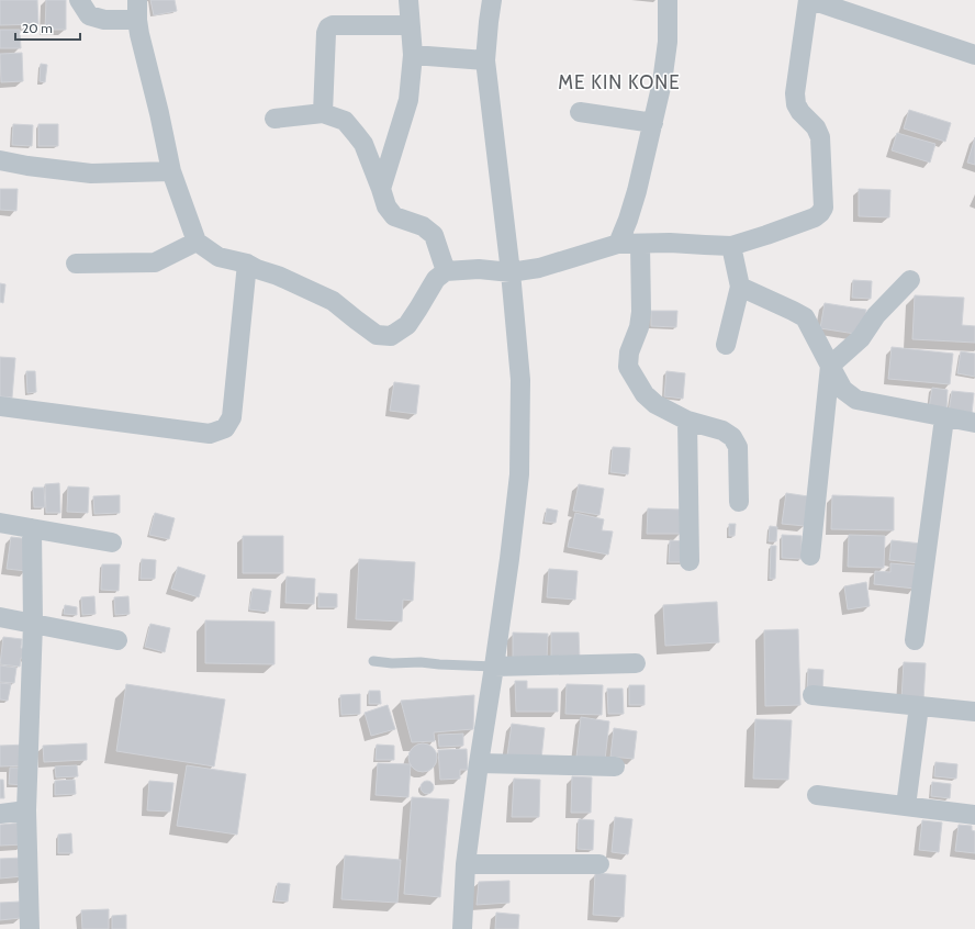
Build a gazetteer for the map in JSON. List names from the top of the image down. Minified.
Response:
{"districts":["ME KIN KONE"],"scale_bar":"20 m"}
